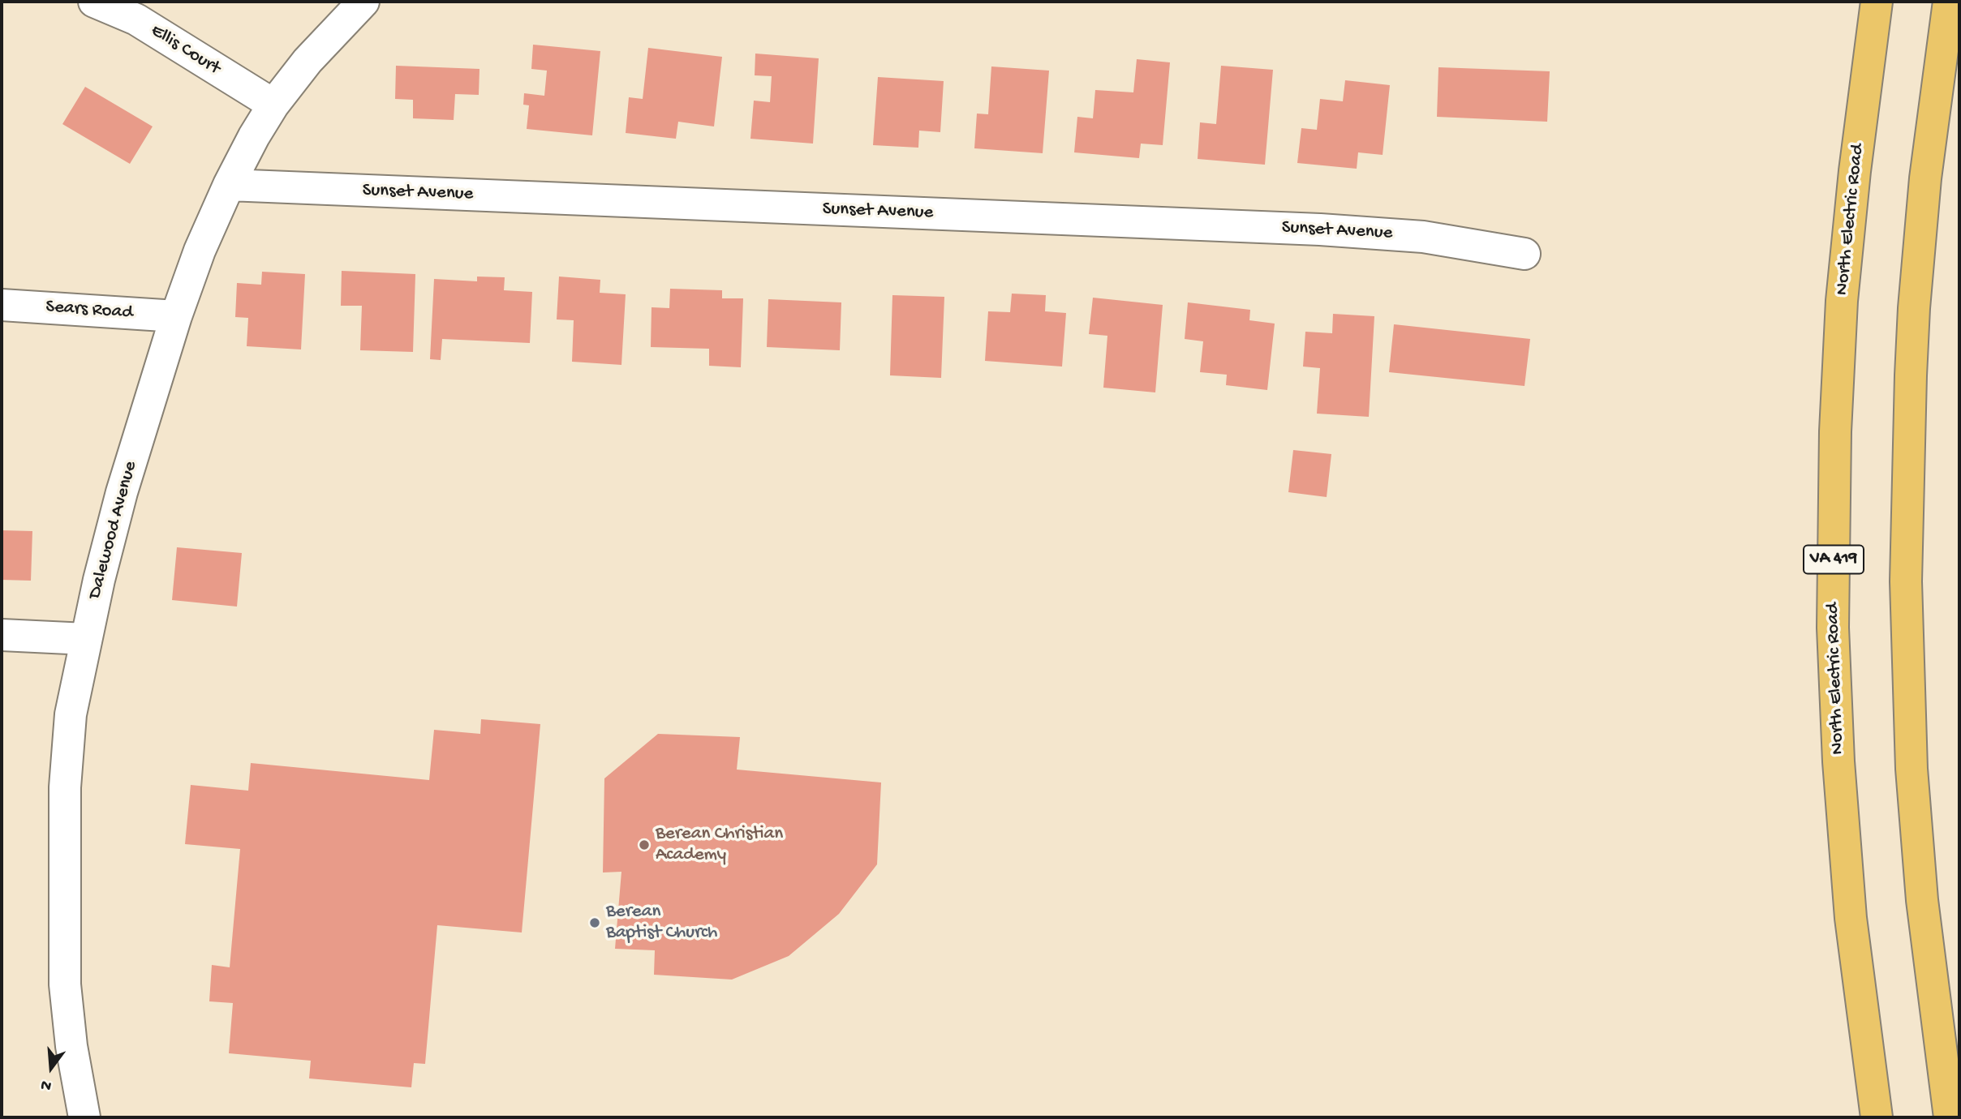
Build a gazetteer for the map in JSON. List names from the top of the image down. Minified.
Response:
{"streets":{"main road":["North Electric Road","VA 419"],"street":["Ellis Court","Sunset Avenue","Sears Road","Dalewood Avenue"]},"crossings":[["Ellis Court","Dalewood Avenue"],["Sunset Avenue","Dalewood Avenue"],["Sears Road","Dalewood Avenue"]],"places":["Berean Christian Academy","Berean Baptist Church"],"north":"bottom"}
